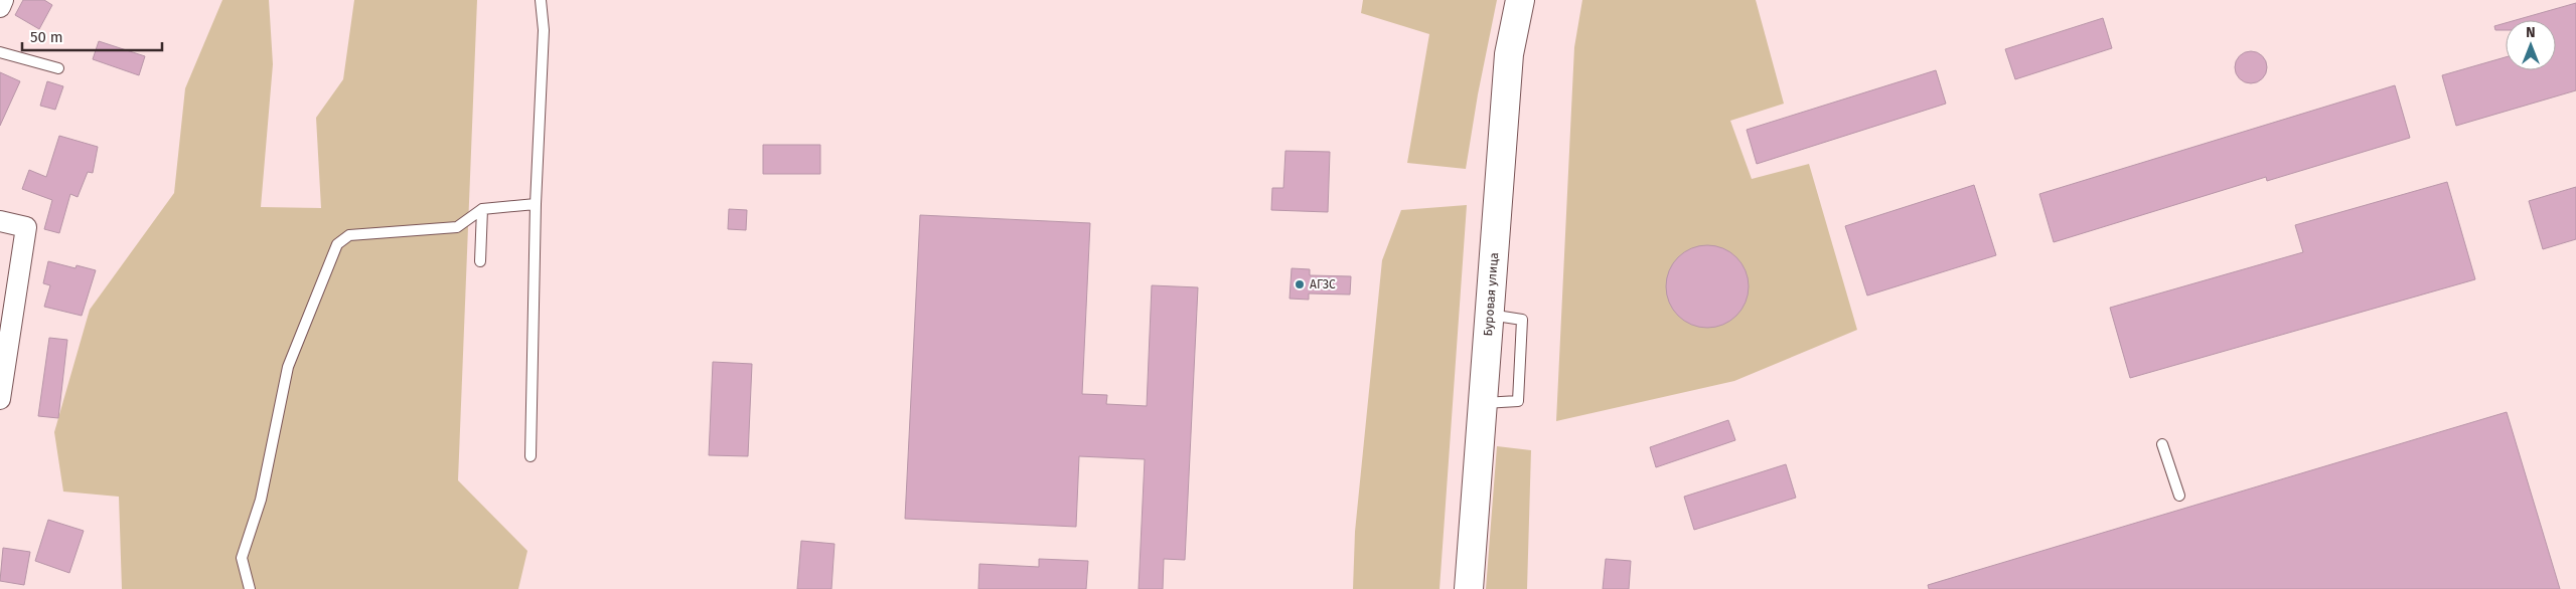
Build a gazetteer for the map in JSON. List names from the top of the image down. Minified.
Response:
{"streets":{"main road":["Буровая улица"]},"places":["АГЗС"],"scale_bar":"50 m","north":"top"}
